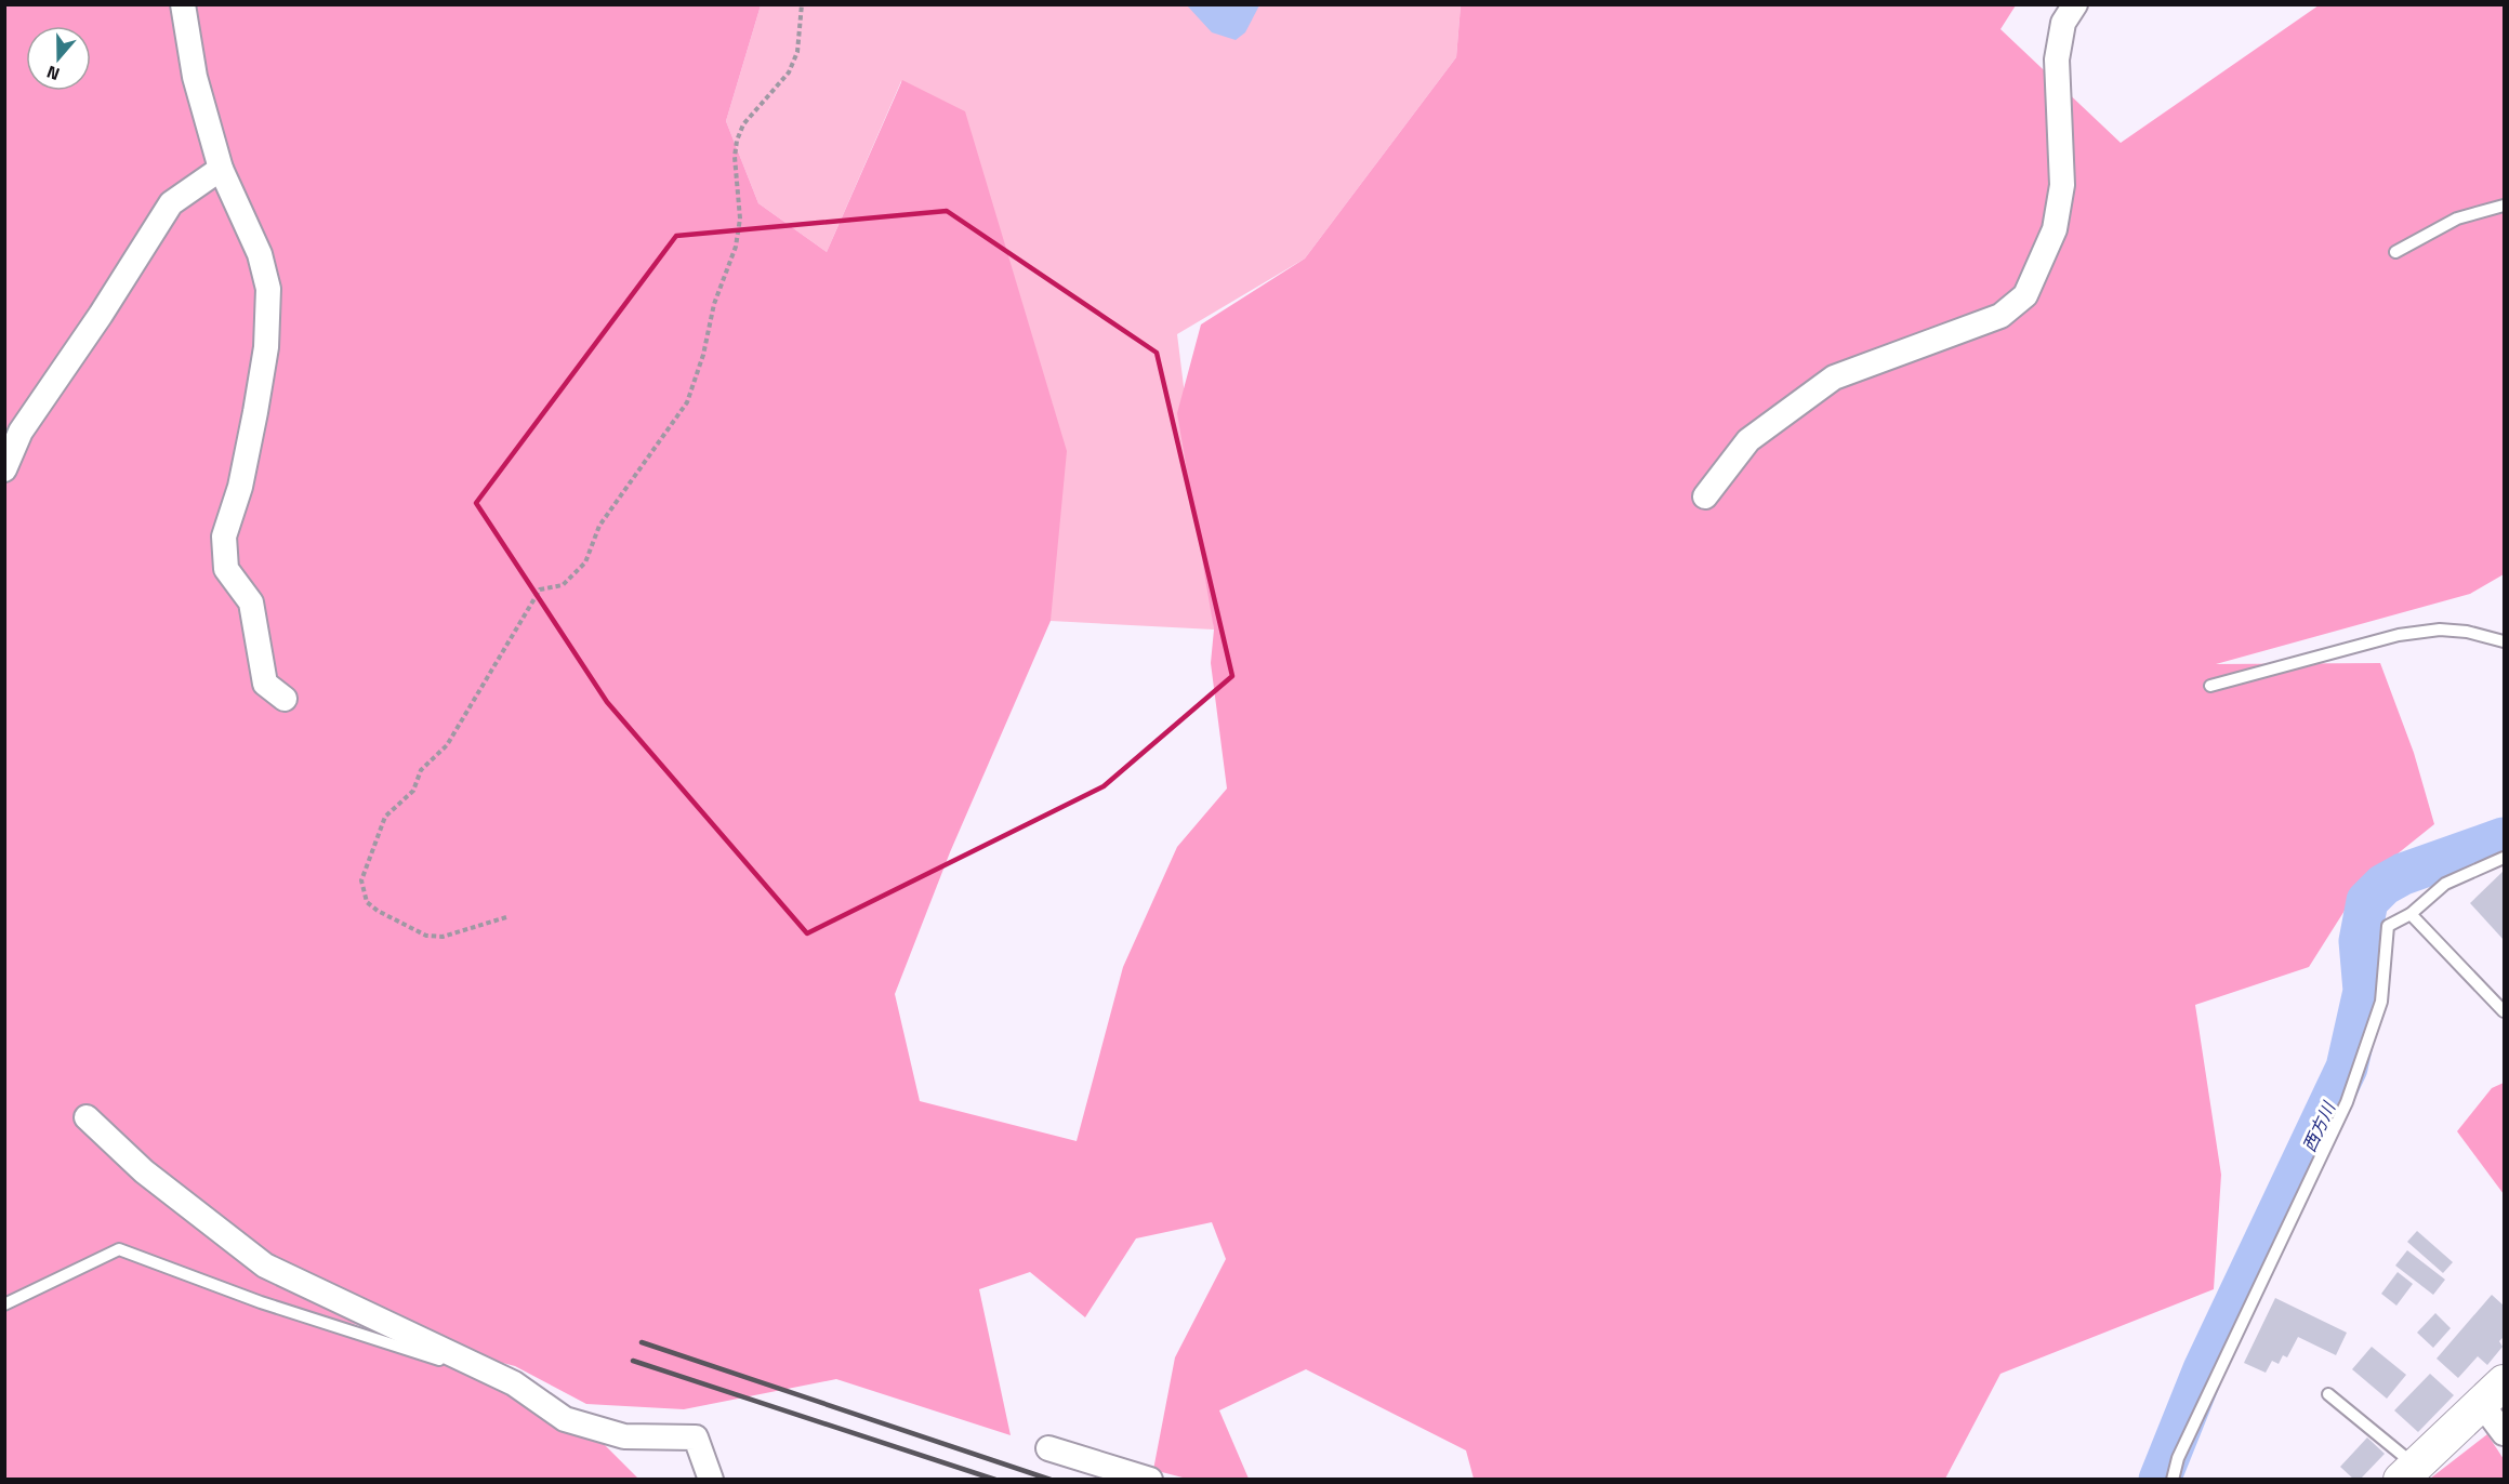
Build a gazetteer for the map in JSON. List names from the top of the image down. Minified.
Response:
{"water":["西方川"],"north":"bottom"}
